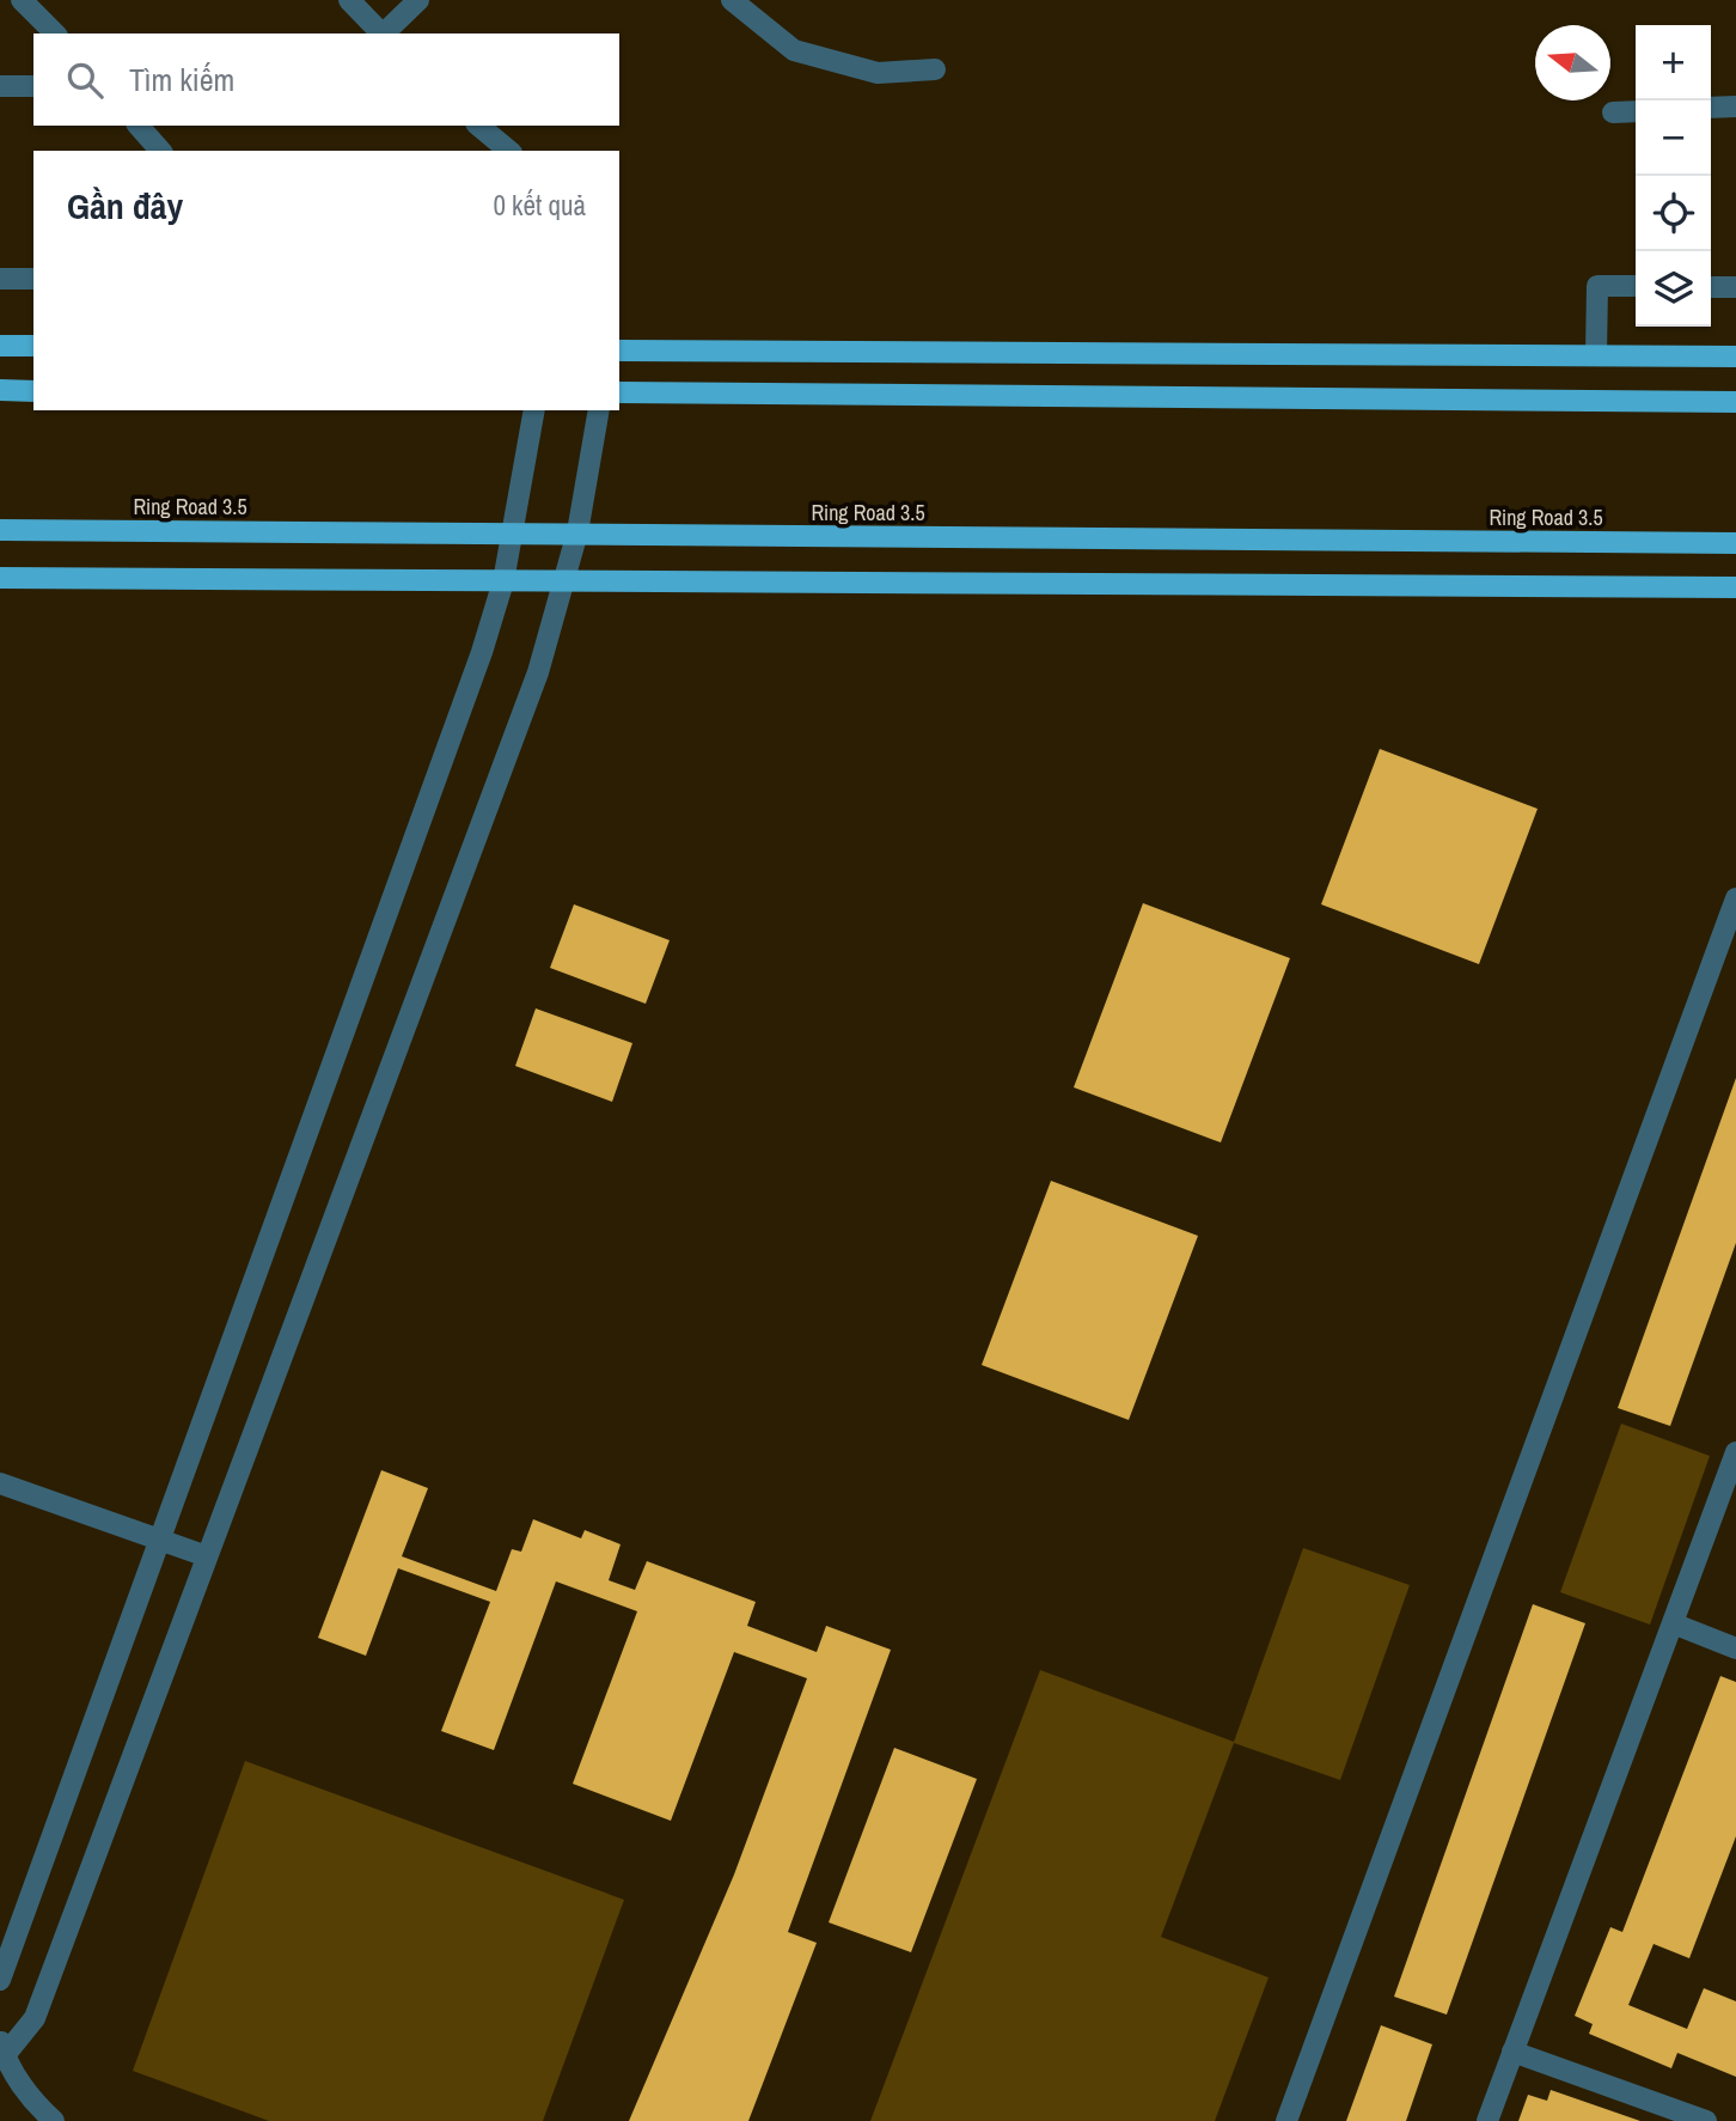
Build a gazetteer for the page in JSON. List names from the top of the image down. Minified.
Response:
{"streets":{"main road":["Ring Road 3.5"]},"north":"left","page":{"map_buttons":["+","−"],"search":"Tìm kiếm","heading":["Gần đây","0 kết quả"]}}
